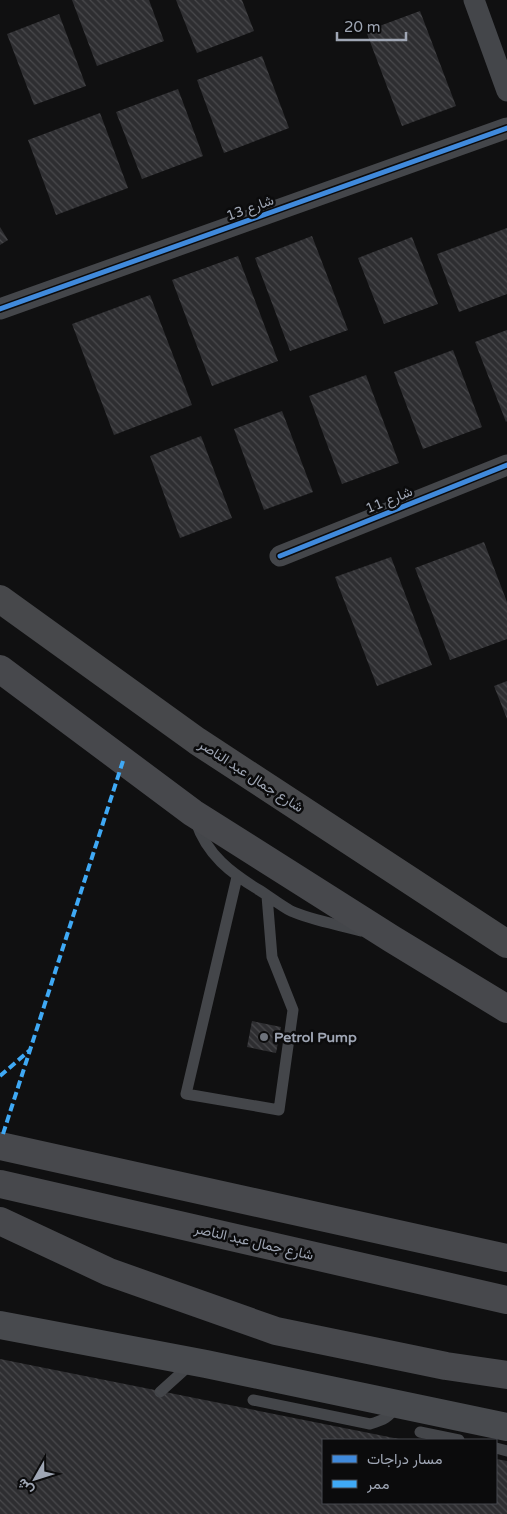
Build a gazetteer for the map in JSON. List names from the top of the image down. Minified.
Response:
{"streets":{"highway":["شارع جمال عبد الناصر"],"street":["شارع 13","شارع 11"]},"places":["Petrol Pump"],"legend":["مسار دراجات","ممر"],"scale_bar":"20 m","north":"bottom left"}
